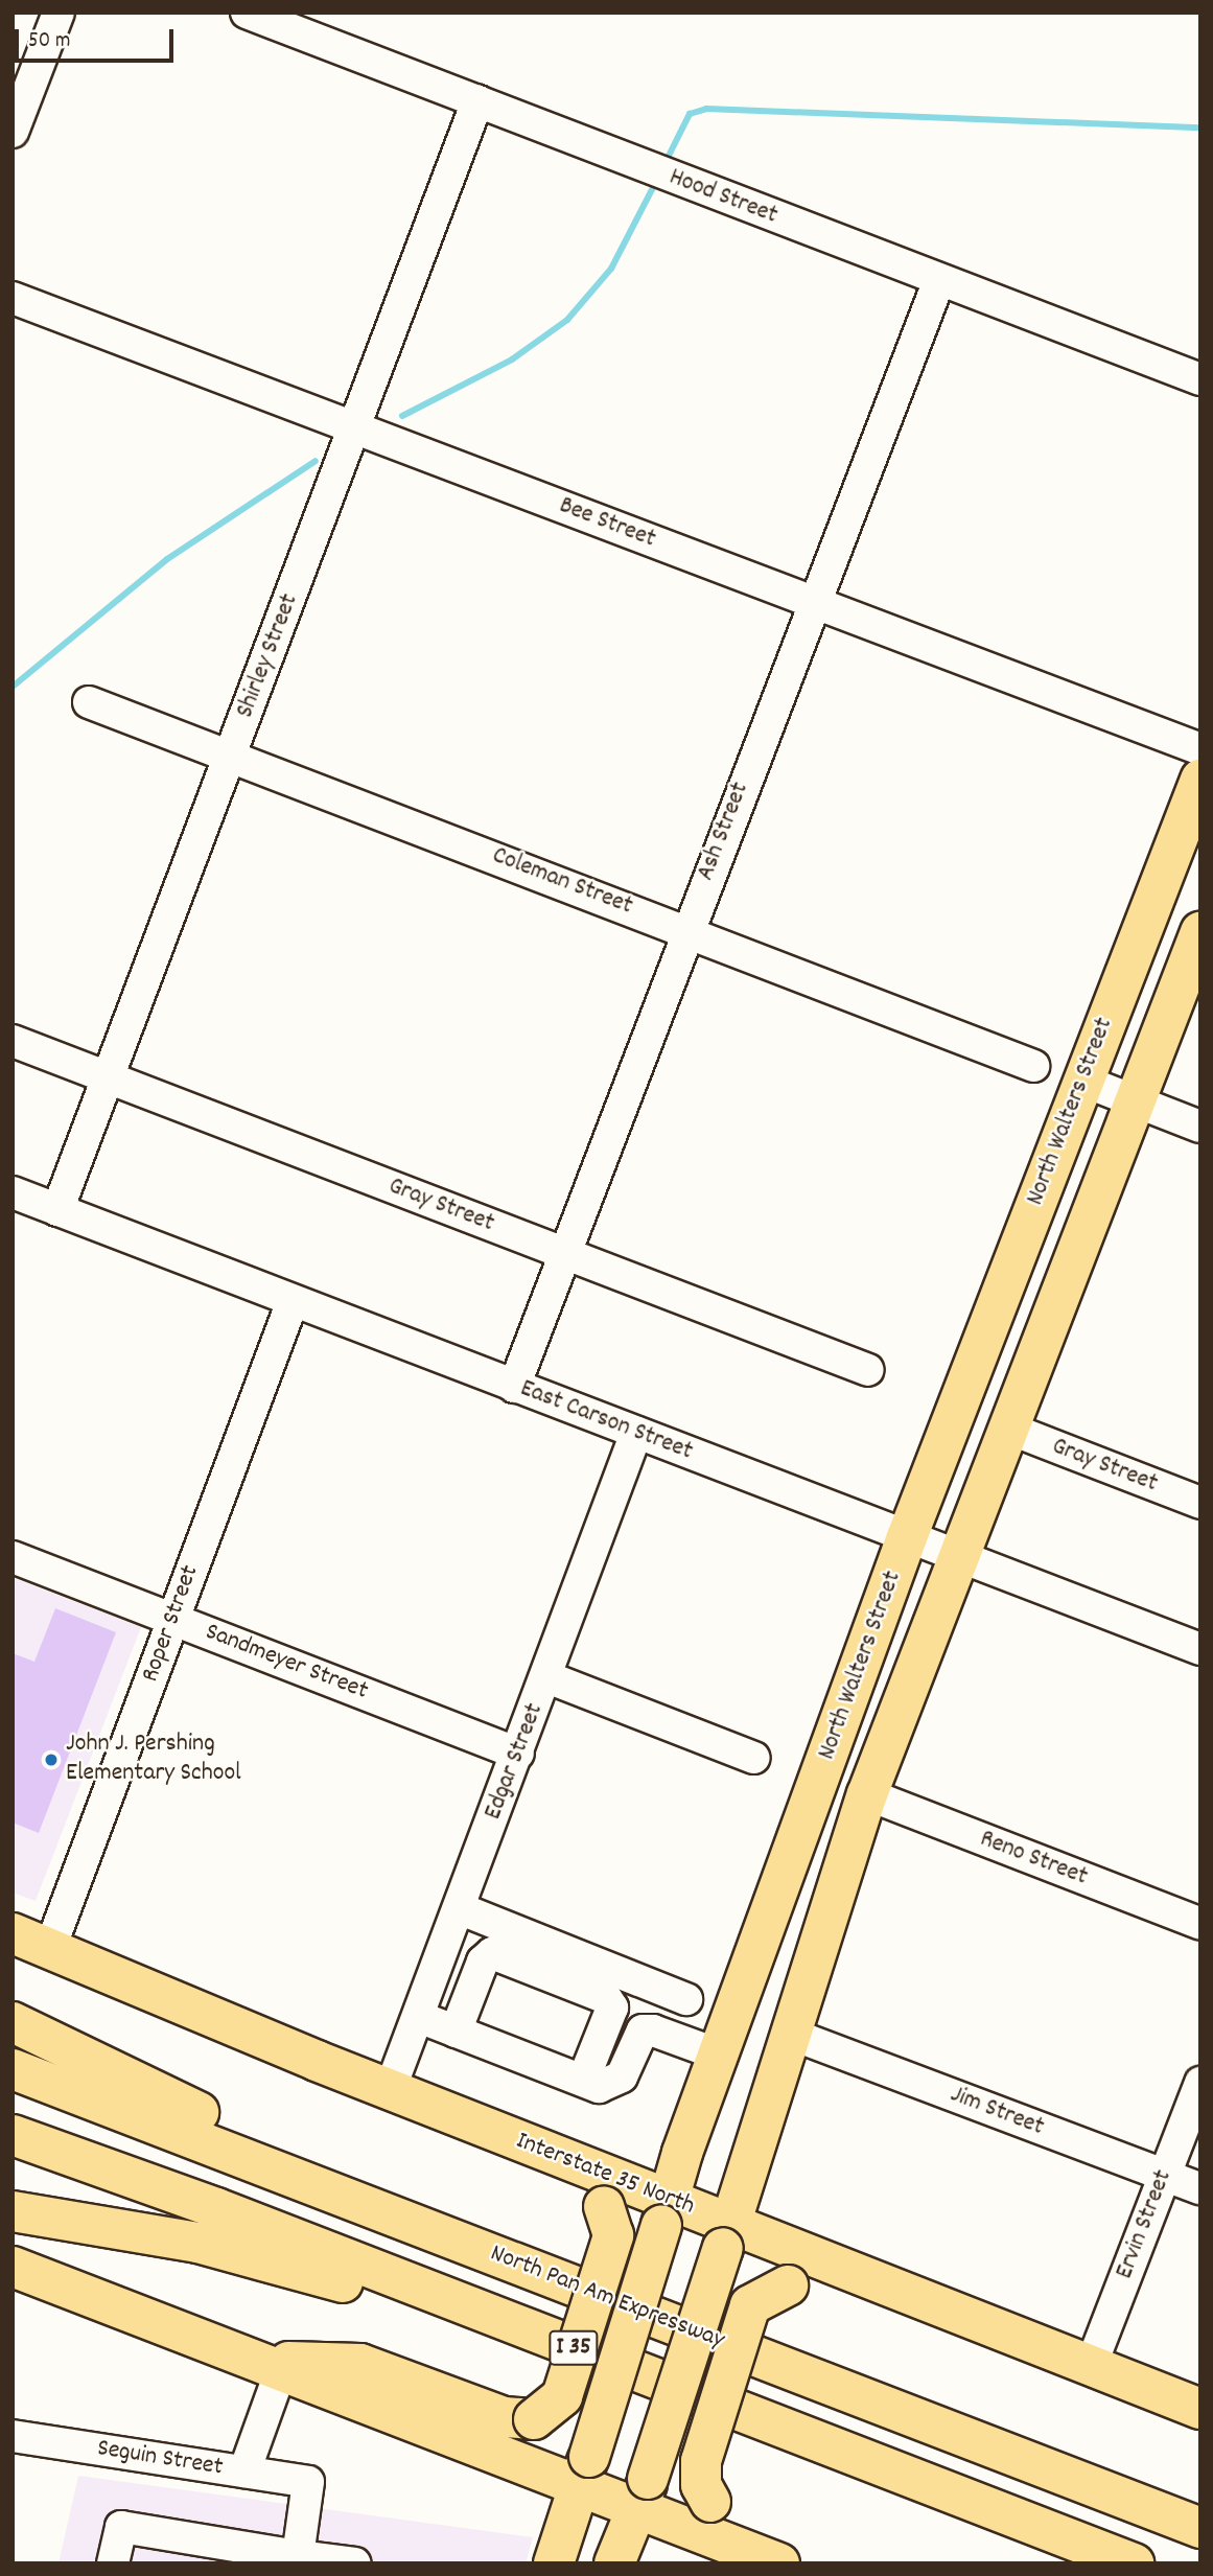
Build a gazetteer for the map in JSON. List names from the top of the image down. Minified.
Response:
{"streets":{"main road":["North Walters Street","Interstate 35 North","North Pan Am Expressway","I 35"],"street":["Hood Street","Bee Street","Shirley Street","Ash Street","Coleman Street","Gray Street","East Carson Street","Roper Street","Sandmeyer Street","Edgar Street","Reno Street","Jim Street","Ervin Street","Seguin Street"]},"crossings":[["Hood Street","Shirley Street"],["Hood Street","Ash Street"],["Bee Street","Shirley Street"],["Bee Street","Ash Street"],["Shirley Street","Coleman Street"],["Shirley Street","Gray Street"],["Shirley Street","East Carson Street"],["Ash Street","Coleman Street"],["Ash Street","Gray Street"],["Ash Street","East Carson Street"],["North Walters Street","Gray Street"],["North Walters Street","East Carson Street"],["North Walters Street","Reno Street"],["North Walters Street","Jim Street"],["North Walters Street","Interstate 35 North"],["East Carson Street","Roper Street"],["East Carson Street","Edgar Street"],["Roper Street","Sandmeyer Street"],["Roper Street","Interstate 35 North"],["Sandmeyer Street","Edgar Street"],["Edgar Street","Interstate 35 North"],["Jim Street","Ervin Street"],["Interstate 35 North","Ervin Street"]],"places":["John J. Pershing Elementary School"],"scale_bar":"50 m"}
